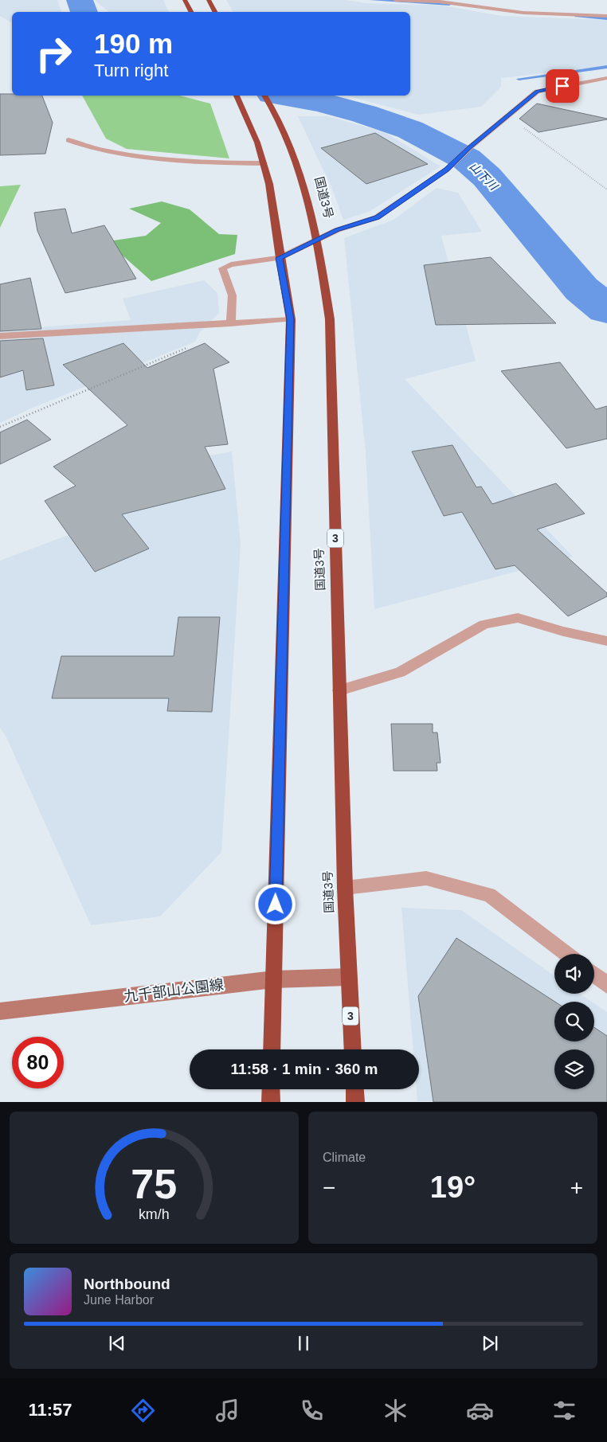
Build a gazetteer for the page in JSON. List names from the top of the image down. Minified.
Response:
{"streets":{"highway":["国道3号","3"],"main road":["九千部山公園線"]},"crossings":[["国道3号","九千部山公園線"]],"water":["山下川"],"page":{"turn":["190 m","Turn right"],"limit":"80","trip":"11:58 · 1 min · 360 m","tile":"Climate","heat":["−","19°","+"],"song":["Northbound","June Harbor"],"tabs":"11:57","gauge":["75","km/h"]}}
